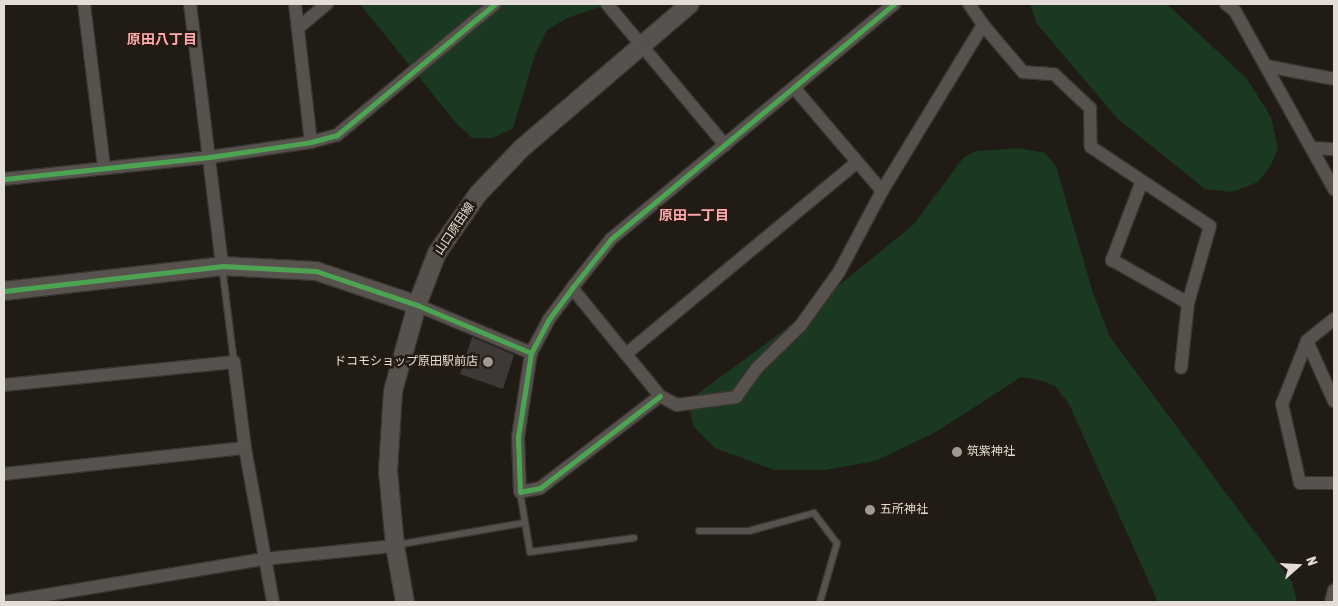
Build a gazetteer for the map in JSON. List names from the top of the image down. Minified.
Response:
{"streets":{"main road":["山口原田線"]},"districts":["原田八丁目","原田一丁目"],"places":["ドコモショップ原田駅前店","筑紫神社","五所神社"],"north":"right"}
